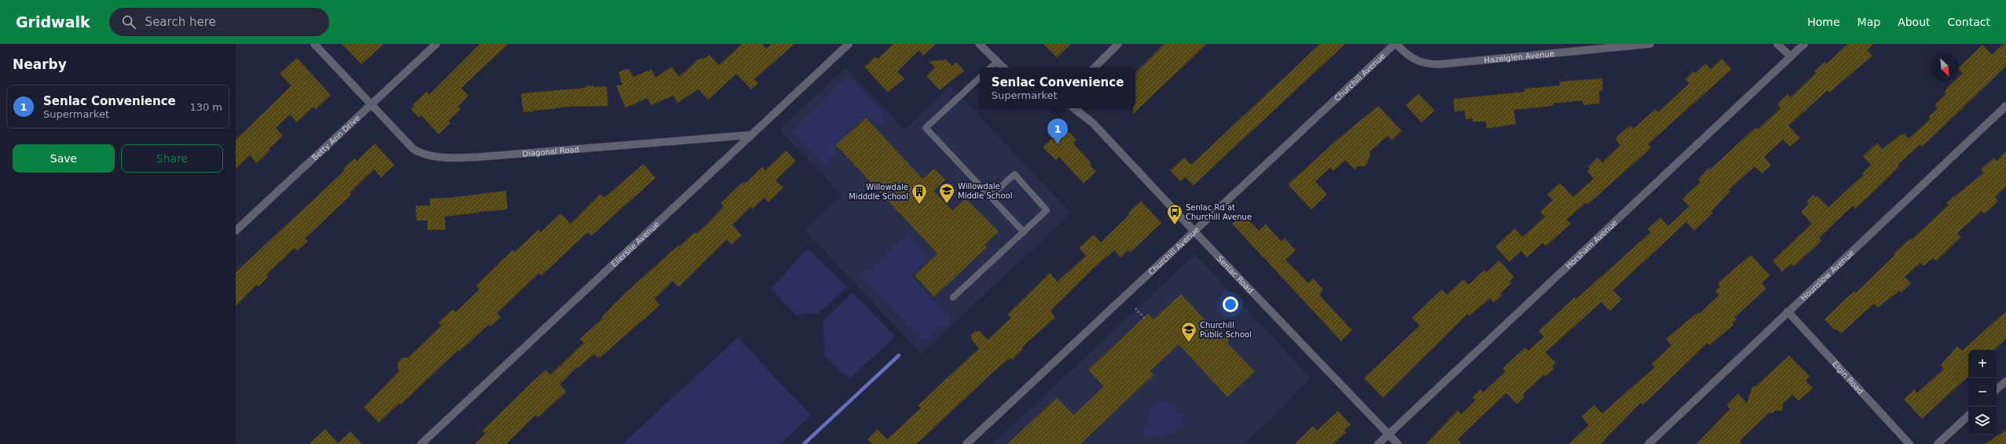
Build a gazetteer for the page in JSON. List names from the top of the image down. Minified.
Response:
{"streets":{"street":["Hazelglen Avenue","Churchill Avenue","Betty Ann Drive","Diagonal Road","Ellerslie Avenue","Horsham Avenue","Senlac Road","Hounslow Avenue","Elgin Road"]},"crossings":[["Hazelglen Avenue","Churchill Avenue"],["Churchill Avenue","Senlac Road"],["Betty Ann Drive","Diagonal Road"],["Diagonal Road","Ellerslie Avenue"],["Horsham Avenue","Senlac Road"],["Hounslow Avenue","Elgin Road"]],"places":{"school or university":["Willowdale Middle School","Churchill Public School"],"building":["Willowdale Midddle School"],"bus stop":["Senlac Rd at Churchill Avenue"]},"north":"bottom right","page":{"header":"Gridwalk","search":"Search here","nav":["Home","Map","About","Contact"],"heading":"Nearby","popup":["Senlac Convenience","Supermarket"],"list":[{"mark":"1","name":"Senlac Convenience","note":"Supermarket","value":"130 m"}],"pins":"1","buttons":["Save","Share"],"map_buttons":["+","−"]}}
